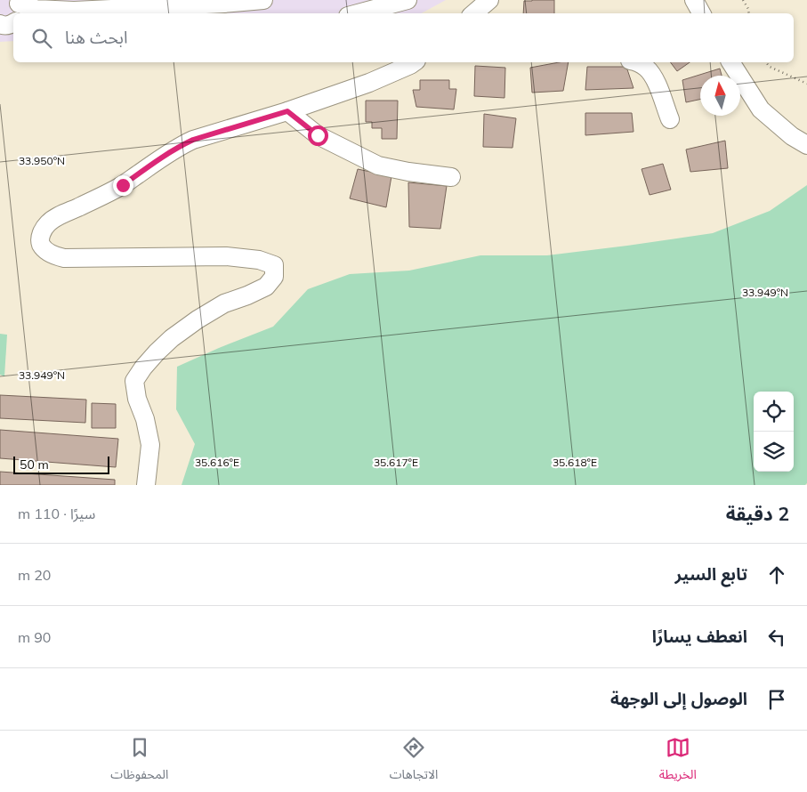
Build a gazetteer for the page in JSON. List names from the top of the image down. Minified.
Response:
{"scale_bar":"50 m","north":"top","page":{"search":"ابحث هنا","scale":"50 m","heading":["2 دقيقة","سيرًا · 110 m"],"list":[["تابع السير","20 m"],["انعطف يسارًا","90 m"],"الوصول إلى الوجهة"],"nav":["الخريطة","الاتجاهات","المحفوظات"]},"coordinates":["33.950°N","33.949°N","35.616°E","35.617°E","35.618°E"]}
